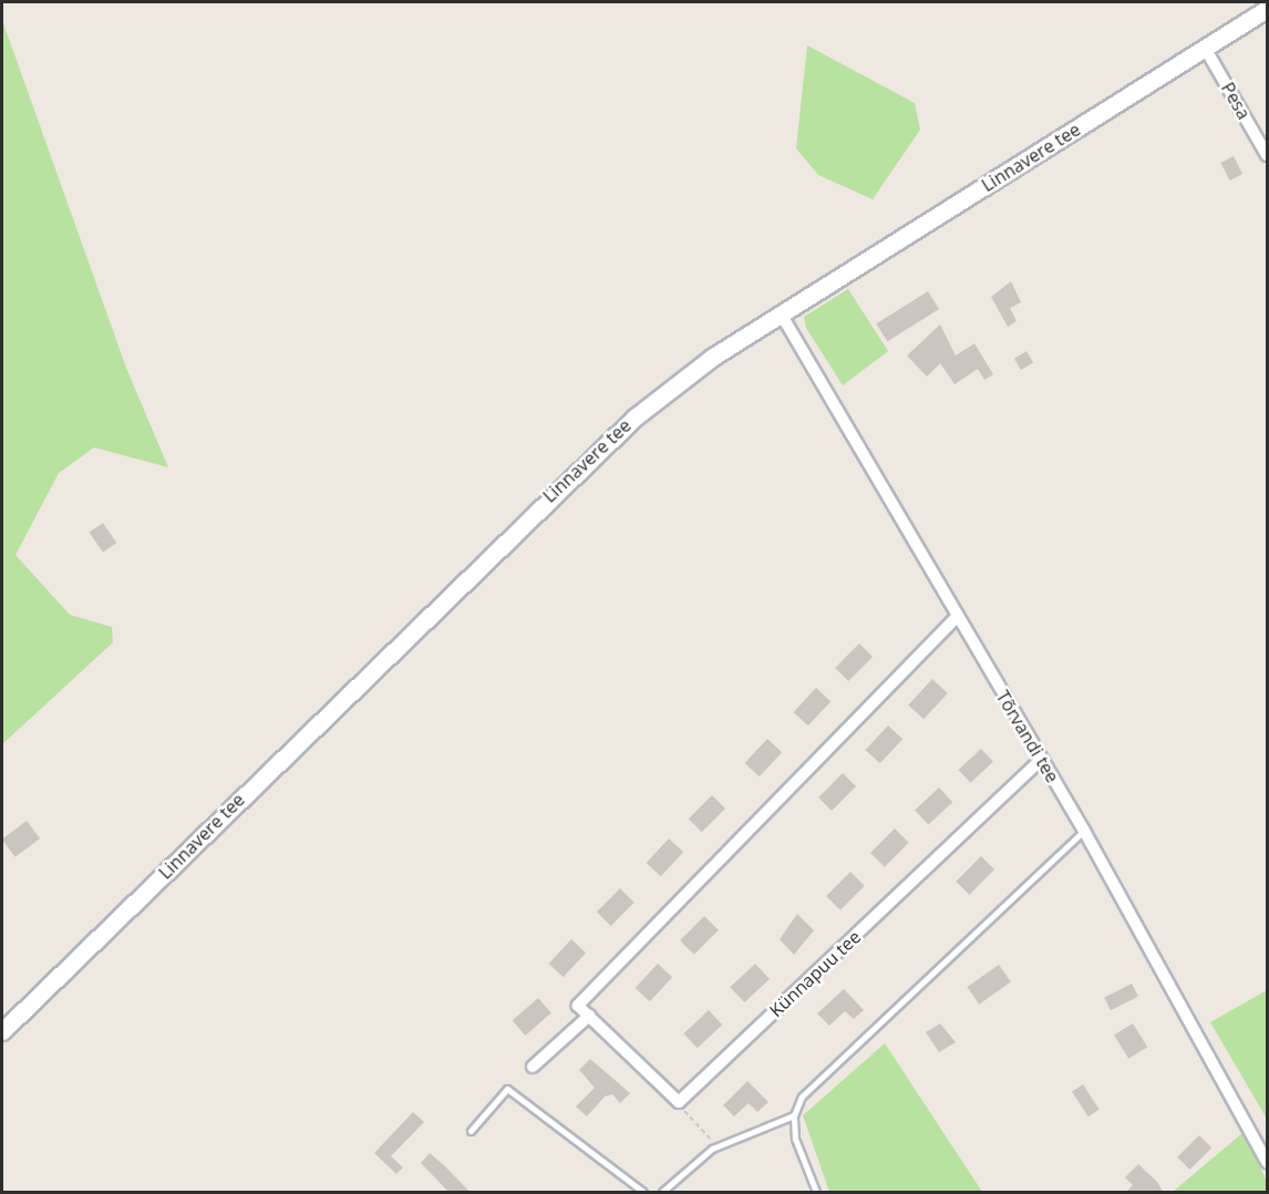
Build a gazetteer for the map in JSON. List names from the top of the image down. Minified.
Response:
{"streets":{"street":["Pesa","Linnavere tee","Tõrvandi tee","Künnapuu tee"]},"crossings":[["Pesa","Linnavere tee"],["Linnavere tee","Tõrvandi tee"],["Tõrvandi tee","Künnapuu tee"]]}
